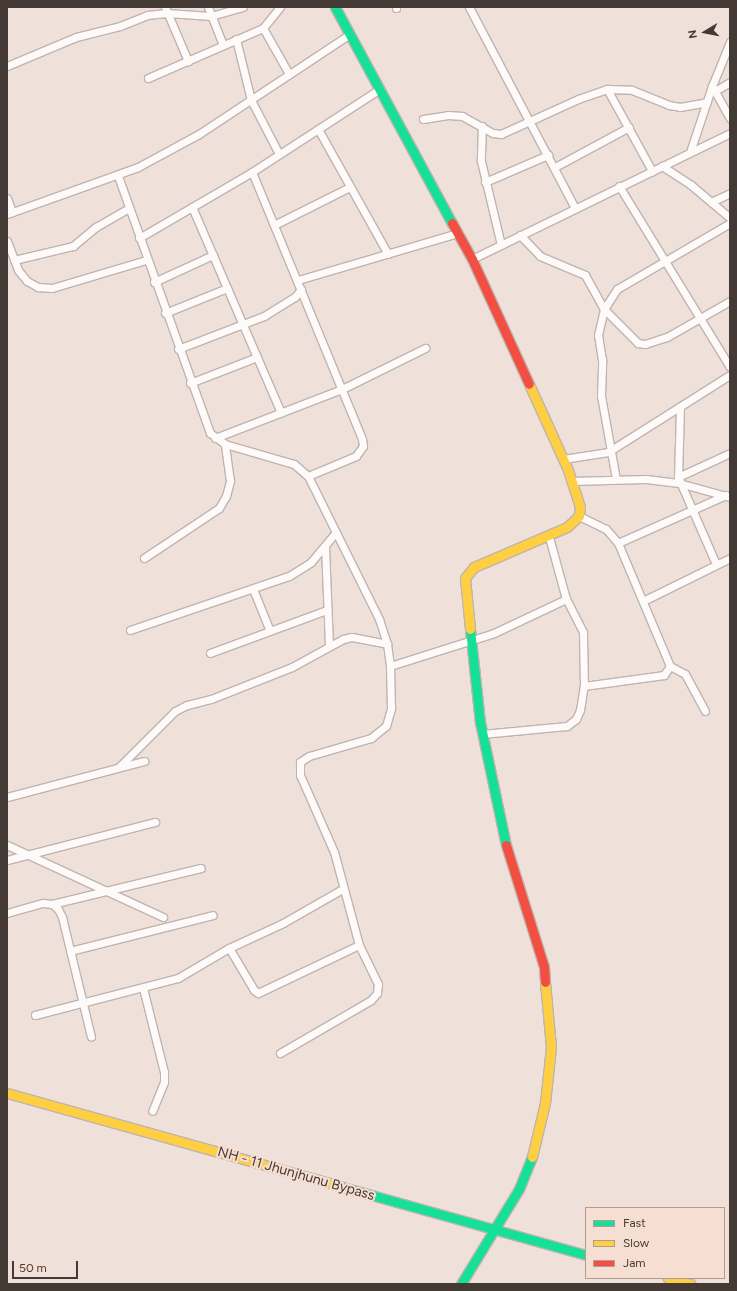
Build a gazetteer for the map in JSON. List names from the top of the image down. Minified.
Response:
{"streets":{"street":["NH - 11 Jhunjhunu Bypass"]},"legend":["Fast","Slow","Jam"],"scale_bar":"50 m","north":"left"}
